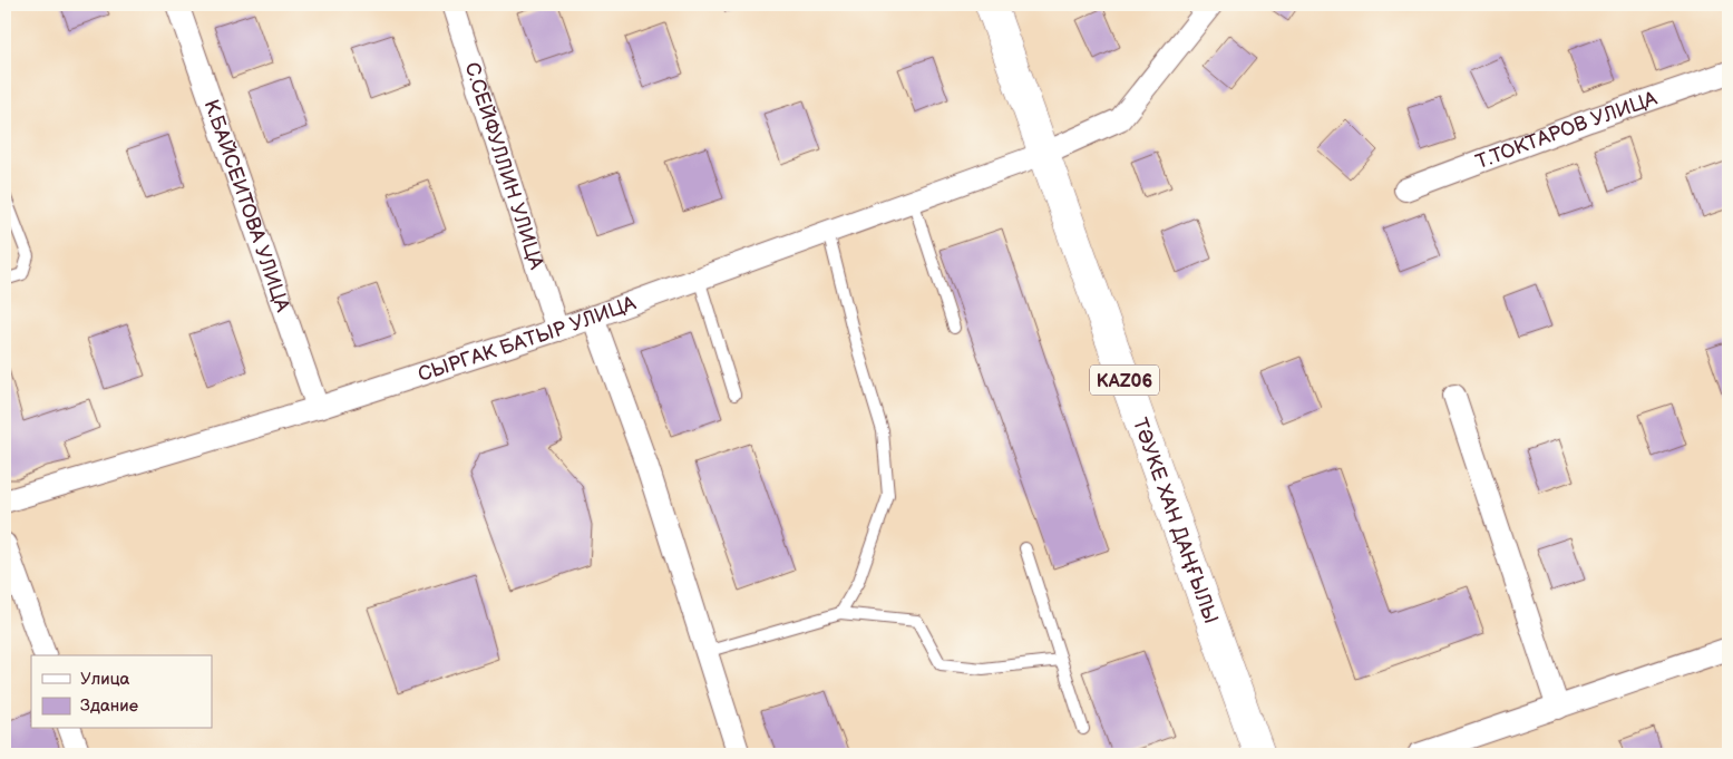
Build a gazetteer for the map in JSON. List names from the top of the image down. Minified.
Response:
{"streets":{"main road":["KАZ06","ТӘУКЕ ХАН ДАҢҒЫЛЫ"],"street":["Т.ТОКТАРОВ УЛИЦА","С.СЕЙФУЛЛИН УЛИЦА","К.БАЙСЕИТОВА УЛИЦА","СЫРГАК БАТЫР УЛИЦА"]},"crossings":[["С.СЕЙФУЛЛИН УЛИЦА","СЫРГАК БАТЫР УЛИЦА"],["К.БАЙСЕИТОВА УЛИЦА","СЫРГАК БАТЫР УЛИЦА"],["СЫРГАК БАТЫР УЛИЦА","ТӘУКЕ ХАН ДАҢҒЫЛЫ"]],"legend":["Улица","Здание"]}
